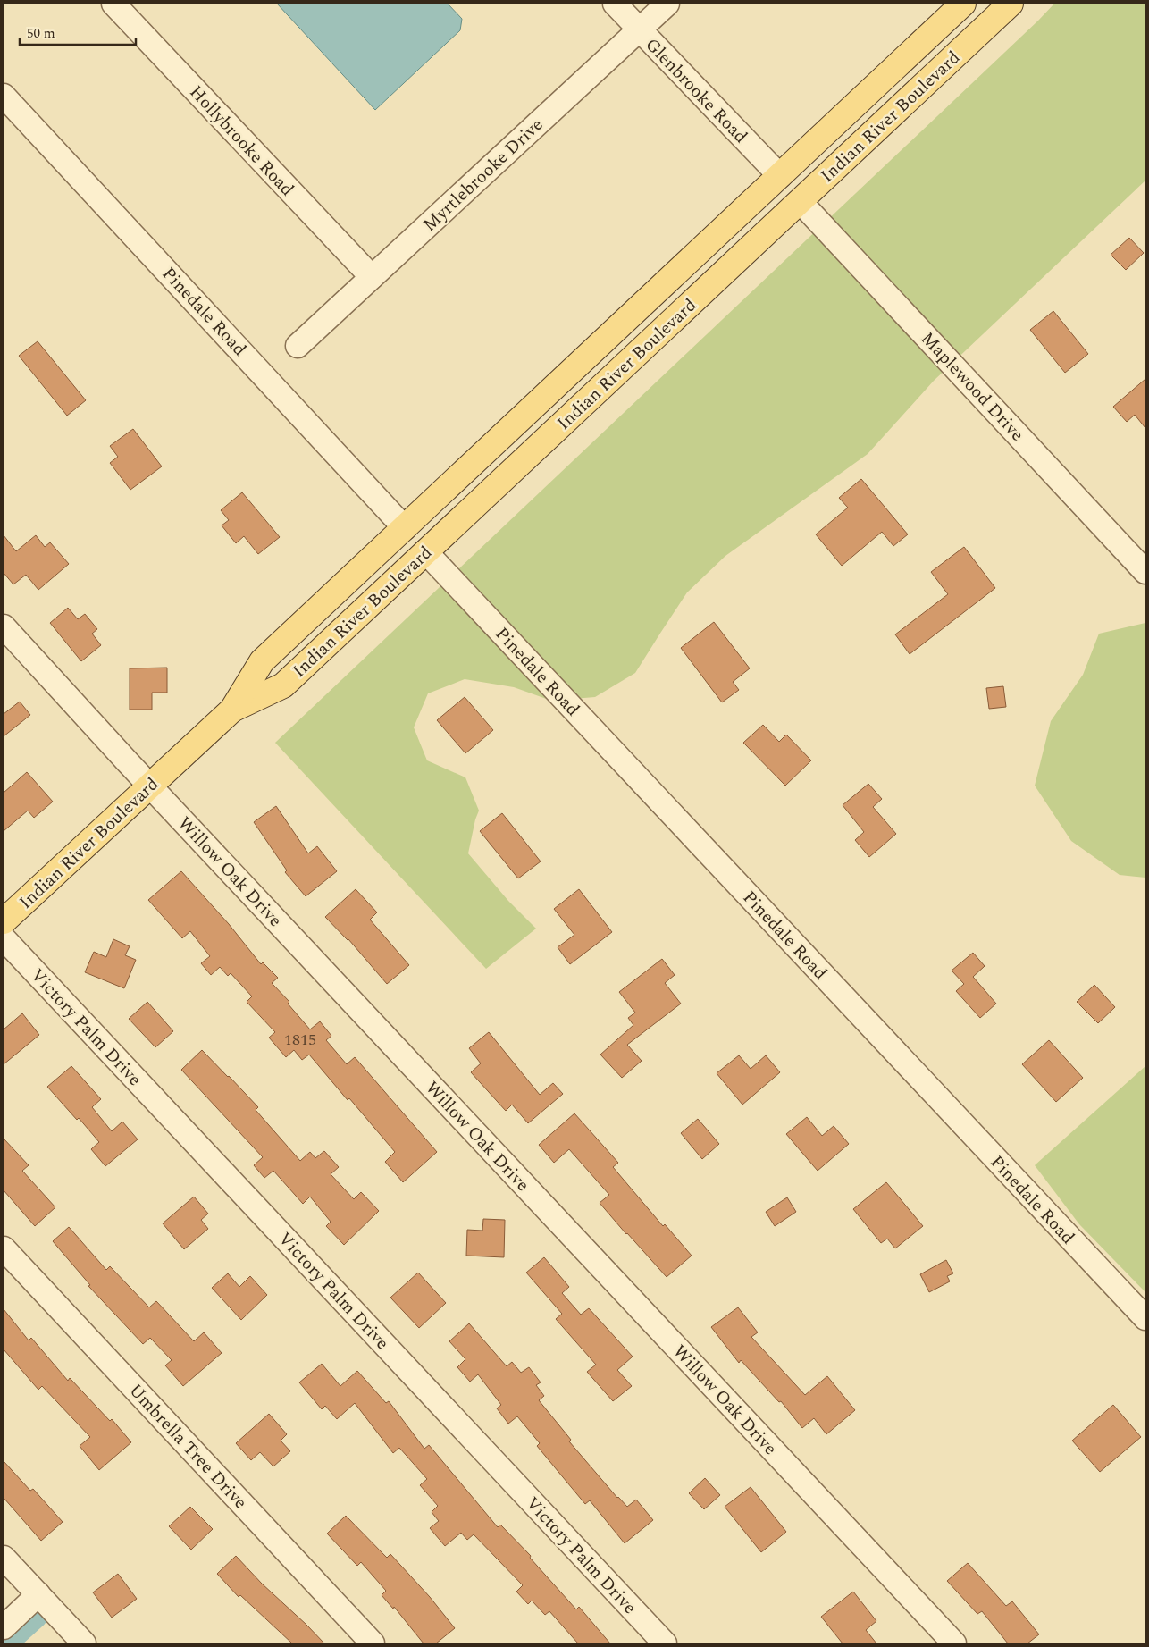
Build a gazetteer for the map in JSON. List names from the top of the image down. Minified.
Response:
{"streets":{"main road":["Indian River Boulevard"],"street":["Glenbrooke Road","Hollybrooke Road","Myrtlebrooke Drive","Pinedale Road","Maplewood Drive","Willow Oak Drive","Victory Palm Drive","Umbrella Tree Drive"]},"crossings":[["Glenbrooke Road","Indian River Boulevard"],["Glenbrooke Road","Myrtlebrooke Drive"],["Indian River Boulevard","Pinedale Road"],["Indian River Boulevard","Maplewood Drive"],["Indian River Boulevard","Willow Oak Drive"],["Hollybrooke Road","Myrtlebrooke Drive"]],"house_numbers":["1815"],"scale_bar":"50 m"}
